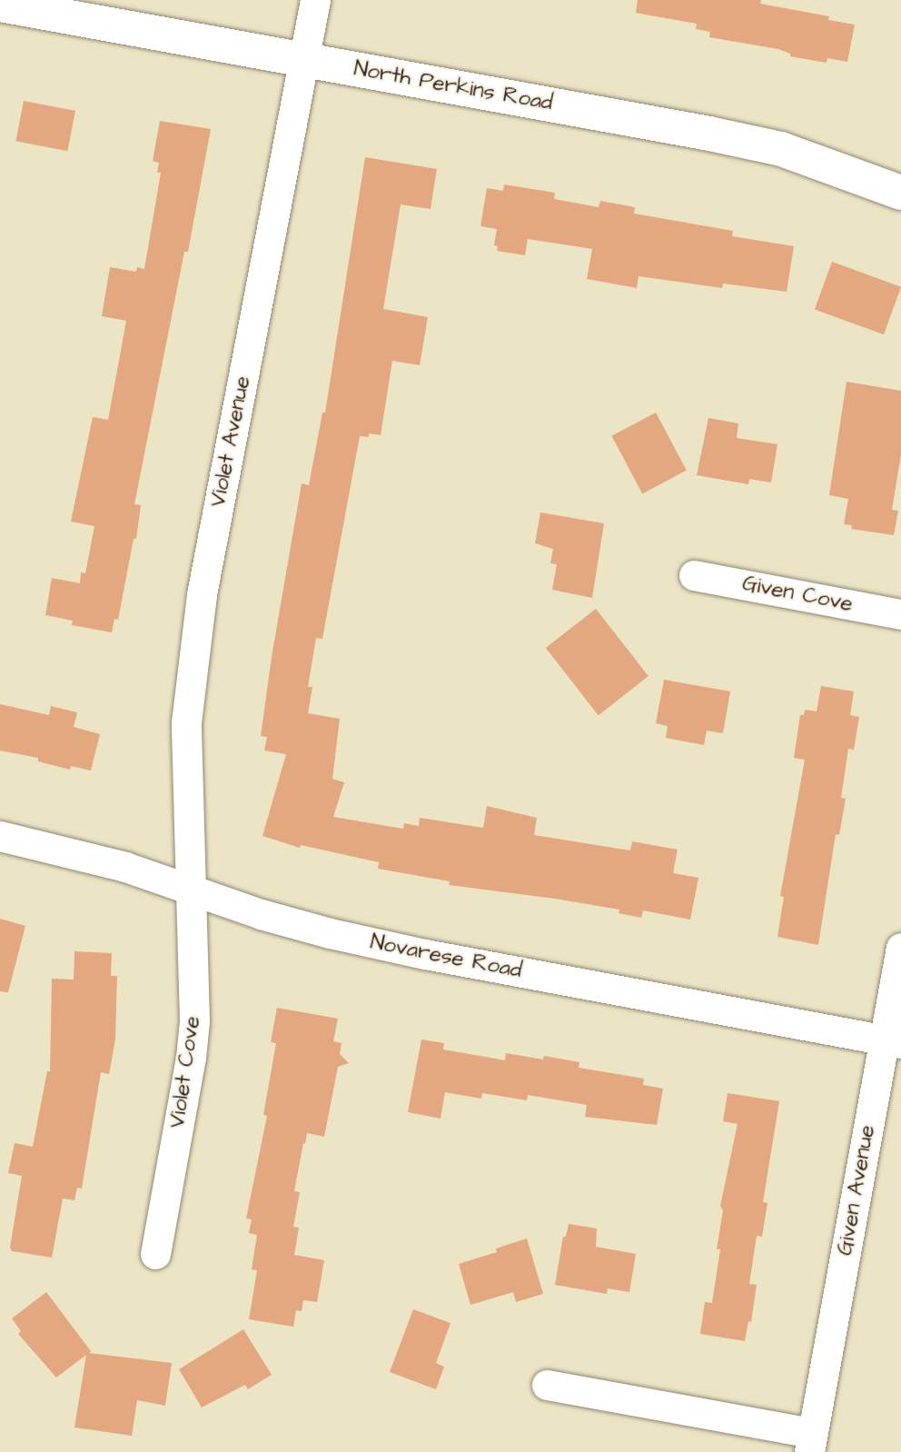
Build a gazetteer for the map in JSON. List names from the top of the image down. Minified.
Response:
{"streets":{"street":["North Perkins Road","Violet Avenue","Given Cove","Novarese Road","Violet Cove","Given Avenue"]},"crossings":[["North Perkins Road","Violet Avenue"],["Violet Avenue","Novarese Road"],["Violet Avenue","Violet Cove"],["Novarese Road","Violet Cove"],["Novarese Road","Given Avenue"]]}
